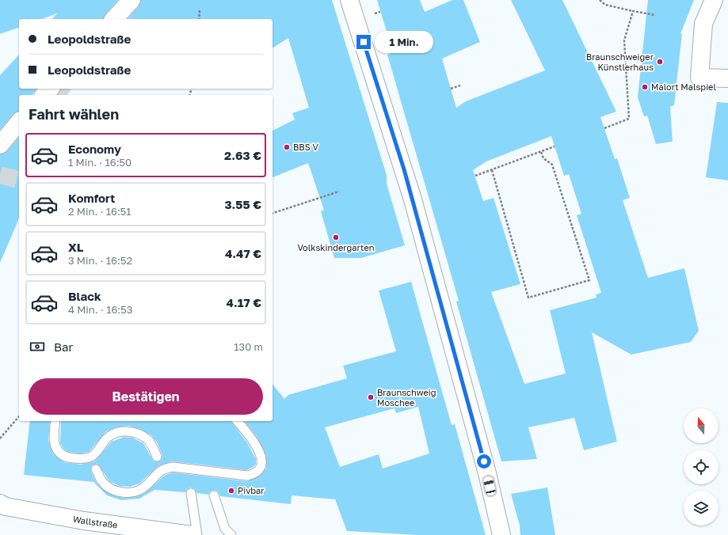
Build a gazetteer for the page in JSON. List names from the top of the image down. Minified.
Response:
{"streets":{"street":["Wallstraße"]},"places":["Braunschweiger Künstlerhaus","Malort Malspiel","BBS V","Volkskindergarten","Braunschweig Moschee","Pivbar"],"north":"top","page":{"banner":["Leopoldstraße","Leopoldstraße"],"bubble":"1 Min.","heading":"Fahrt wählen","list":[{"name":"Economy","note":"1 Min. · 16:50","value":"2.63 €"},{"name":"Komfort","note":"2 Min. · 16:51","value":"3.55 €"},{"name":"XL","note":"3 Min. · 16:52","value":"4.47 €"},{"name":"Black","note":"4 Min. · 16:53","value":"4.17 €"}],"pay":["Bar","130 m"],"buttons":"Bestätigen"}}
